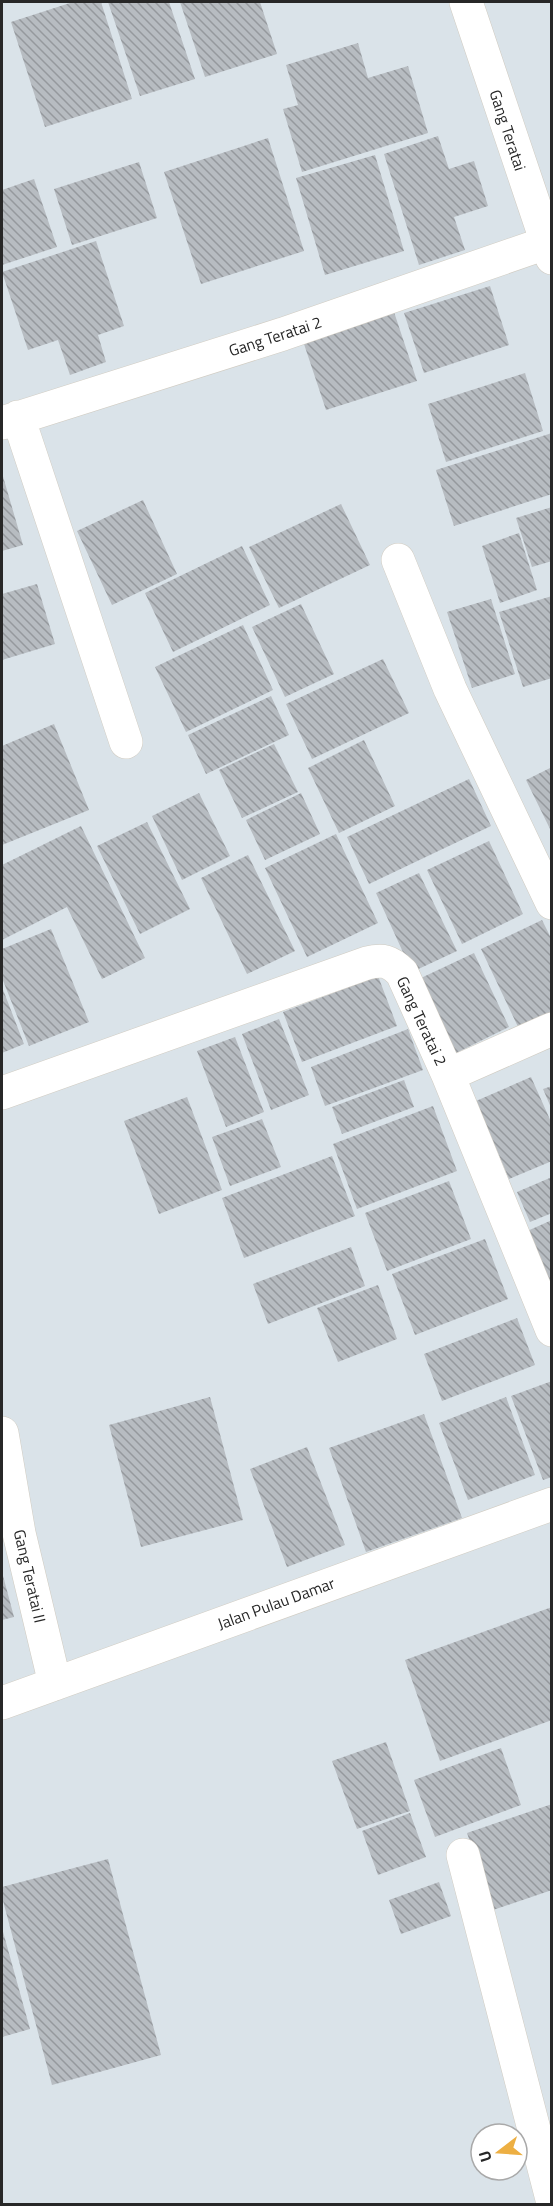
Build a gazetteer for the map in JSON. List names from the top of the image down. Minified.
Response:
{"streets":{"street":["Gang Teratai","Gang Teratai 2","Gang Teratai II","Jalan Pulau Damar"]},"crossings":[["Gang Teratai","Gang Teratai 2"],["Gang Teratai II","Jalan Pulau Damar"]],"north":"left"}
